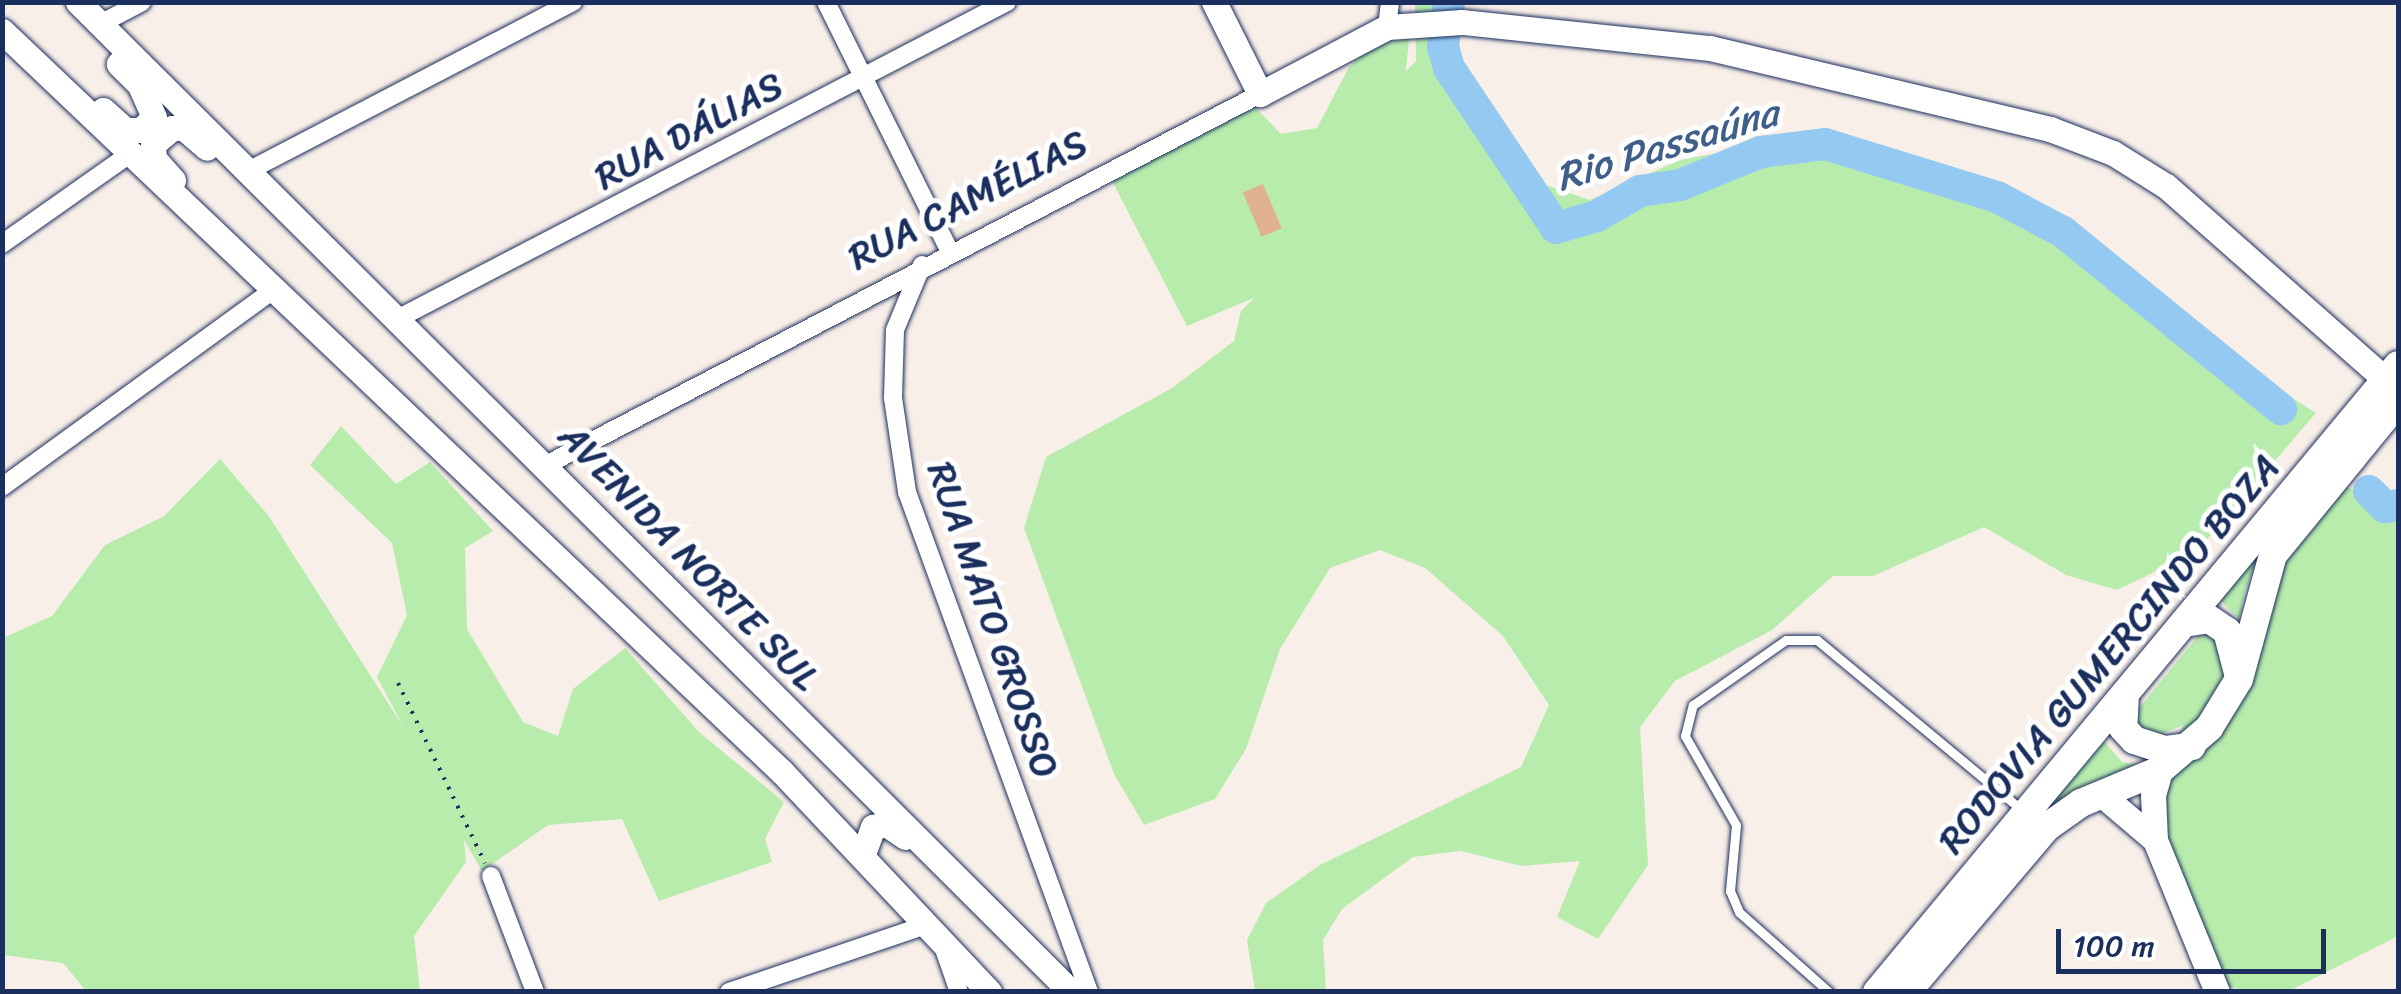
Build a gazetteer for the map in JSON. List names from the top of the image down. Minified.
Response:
{"streets":{"main road":["RODOVIA GUMERCINDO BOZA"],"street":["RUA DÁLIAS","RUA CAMÉLIAS","AVENIDA NORTE SUL","RUA MATO GROSSO"]},"crossings":[["RUA DÁLIAS","AVENIDA NORTE SUL"],["RUA CAMÉLIAS","AVENIDA NORTE SUL"],["RUA CAMÉLIAS","RUA MATO GROSSO"],["RUA CAMÉLIAS","RODOVIA GUMERCINDO BOZA"]],"water":["Rio Passaúna"],"scale_bar":"100 m"}
